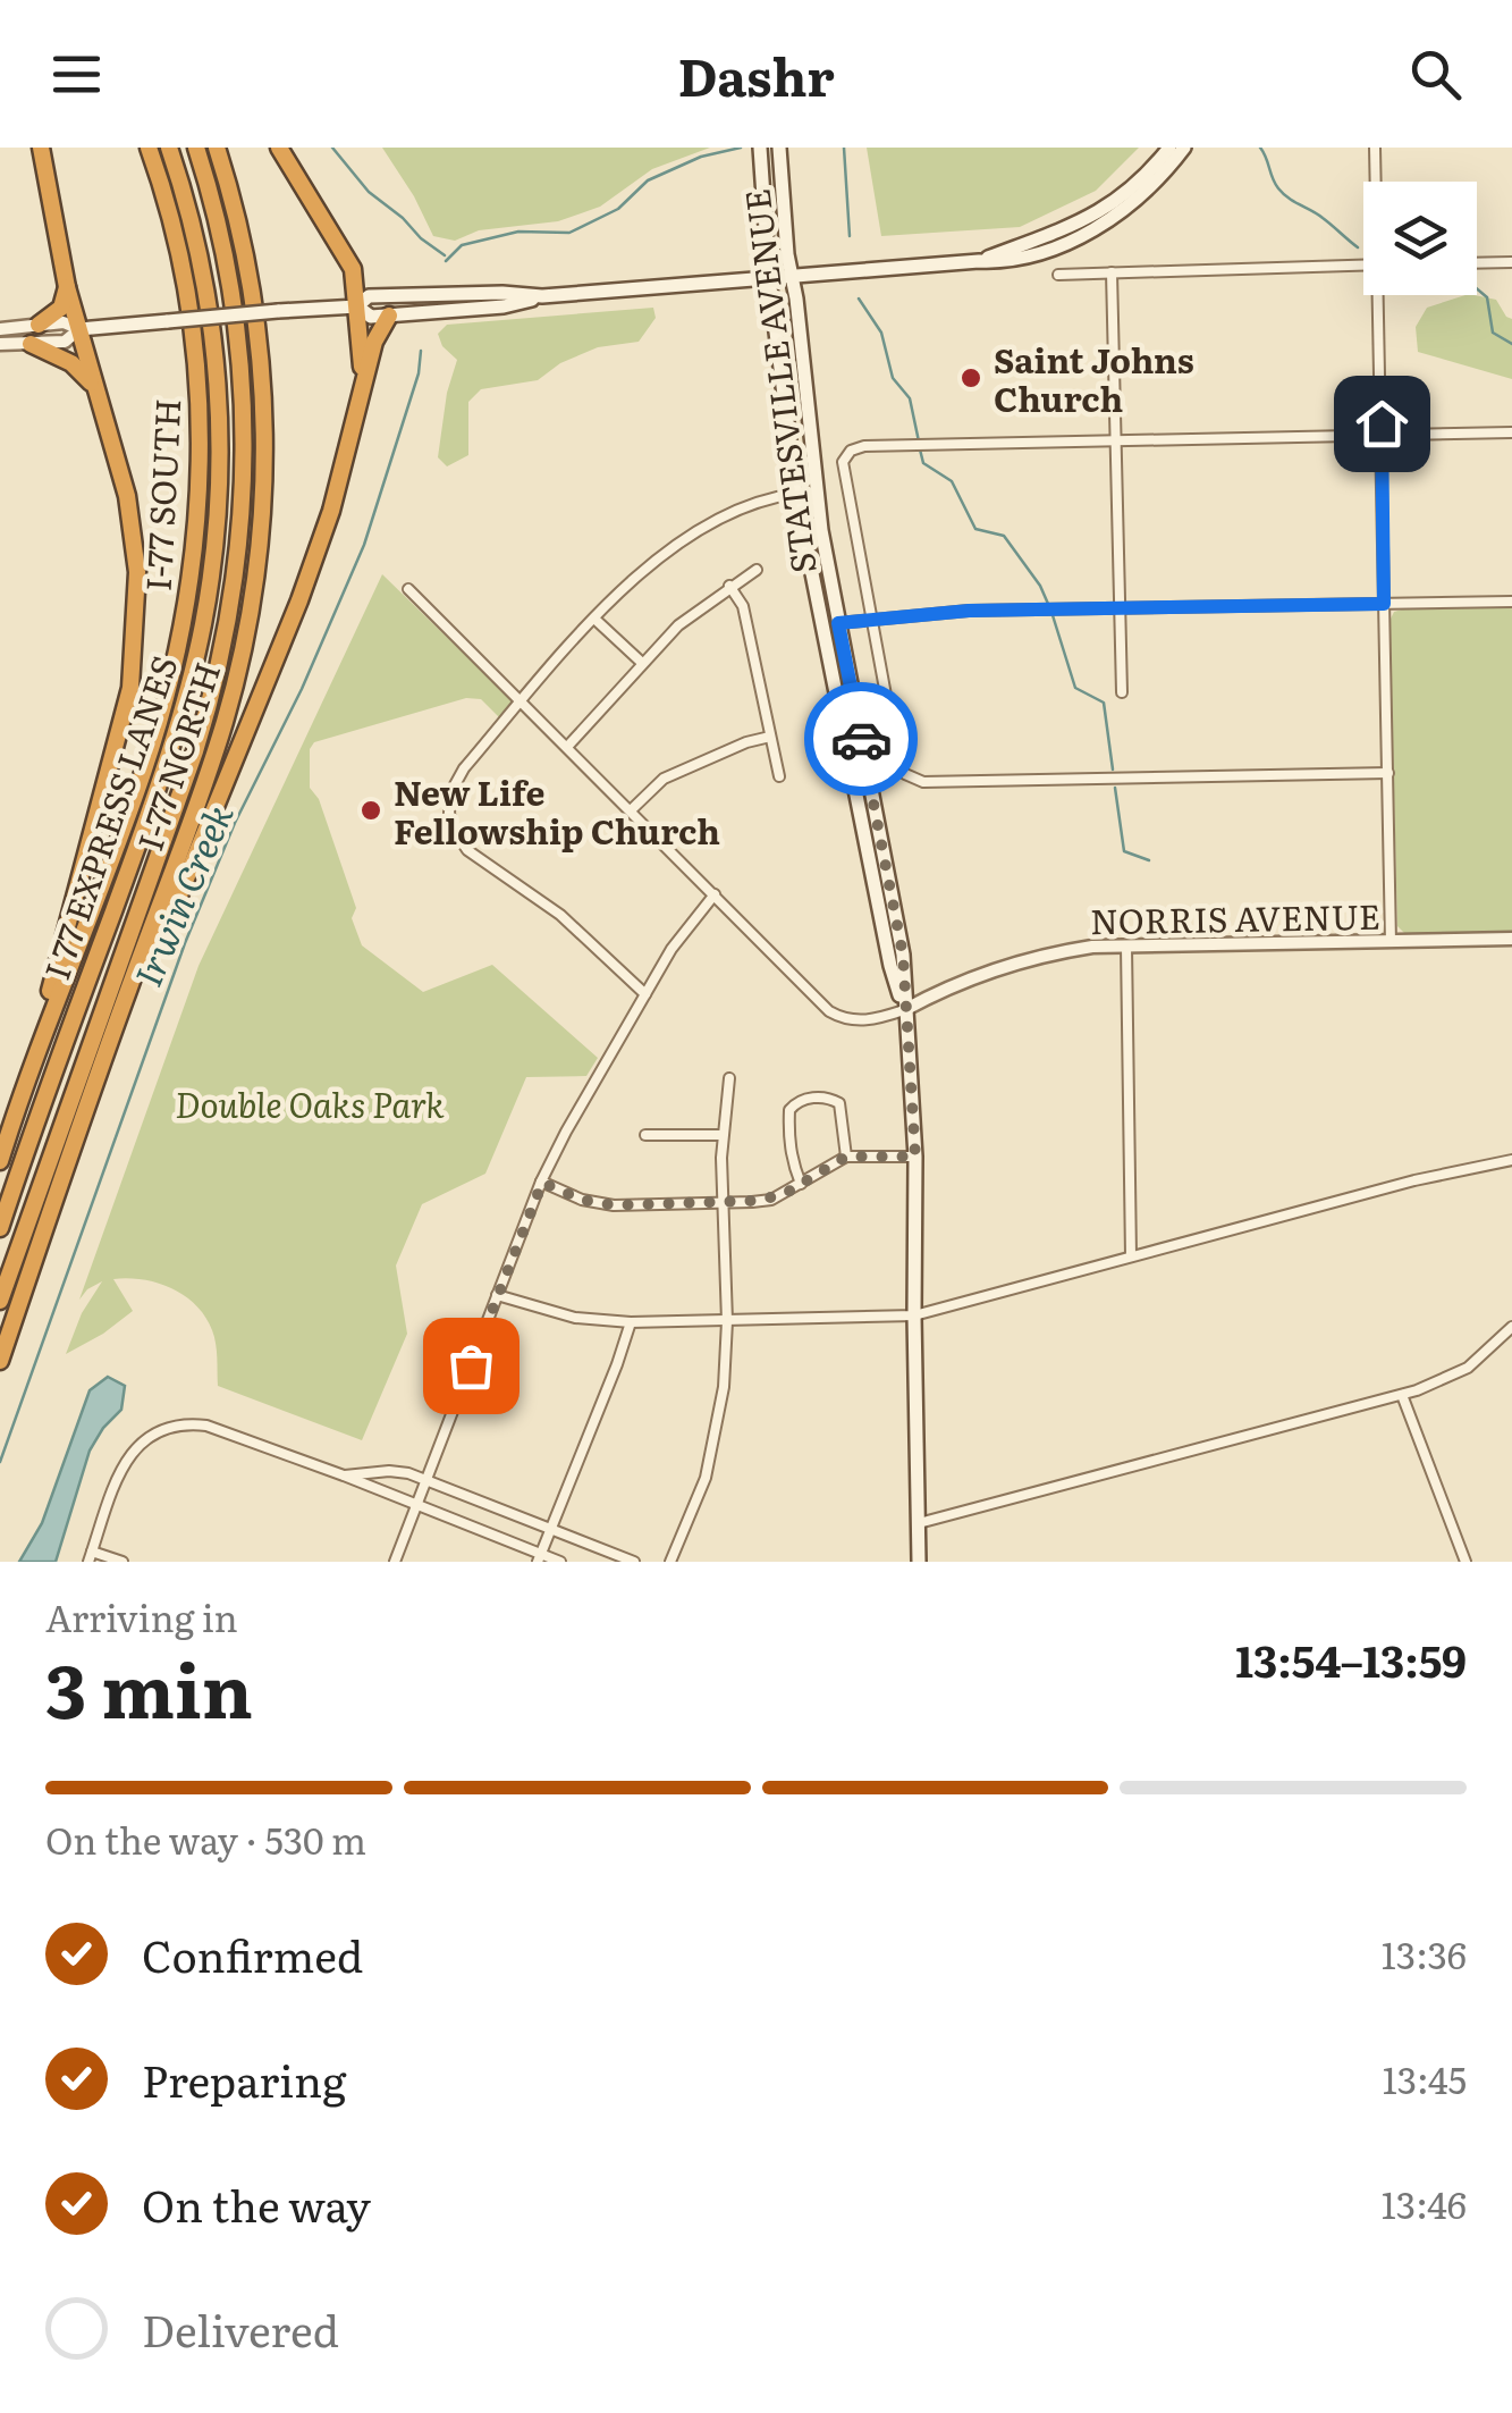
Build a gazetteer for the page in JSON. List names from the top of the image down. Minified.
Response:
{"streets":{"highway":["I-77 SOUTH","I-77 NORTH","I 77 EXPRESS LANES"],"main road":["STATESVILLE AVENUE"],"street":["NORRIS AVENUE"]},"crossings":[["STATESVILLE AVENUE","NORRIS AVENUE"]],"water":["Irwin Creek"],"parks":["Double Oaks Park"],"places":["Saint Johns Church","New Life Fellowship Church"],"page":{"header":"Dashr","heading":["3 min","Arriving in","13:54–13:59"],"bar":"On the way · 530 m","list":[["Confirmed","13:36"],["Preparing","13:45"],["On the way","13:46"],"Delivered"]}}
